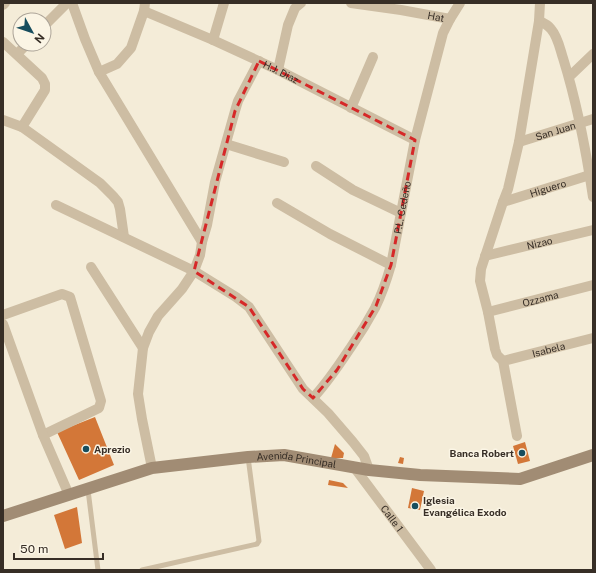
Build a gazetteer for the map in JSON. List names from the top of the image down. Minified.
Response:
{"streets":{"street":["Hat","H.J. Diaz","San Juan","Higuero","P.L. Cedeño","Nizao","Ozzama","Isabela","Avenida Principal","Calle 1"]},"crossings":[["Hat","P.L. Cedeño"],["H.J. Diaz","P.L. Cedeño"],["Avenida Principal","Calle 1"]],"places":["Aprezio","Banca Robert","Iglesia Evangélica Exodo"],"scale_bar":"50 m","north":"bottom right"}
